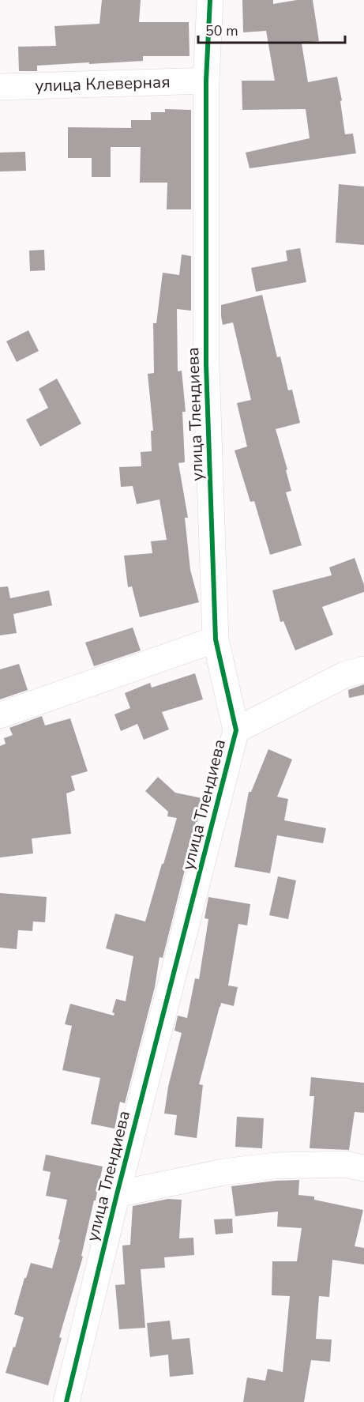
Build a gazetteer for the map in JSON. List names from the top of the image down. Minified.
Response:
{"streets":{"street":["улица Клеверная","улица Тлендиева"]},"crossings":[["улица Клеверная","улица Тлендиева"]],"scale_bar":"50 m"}
